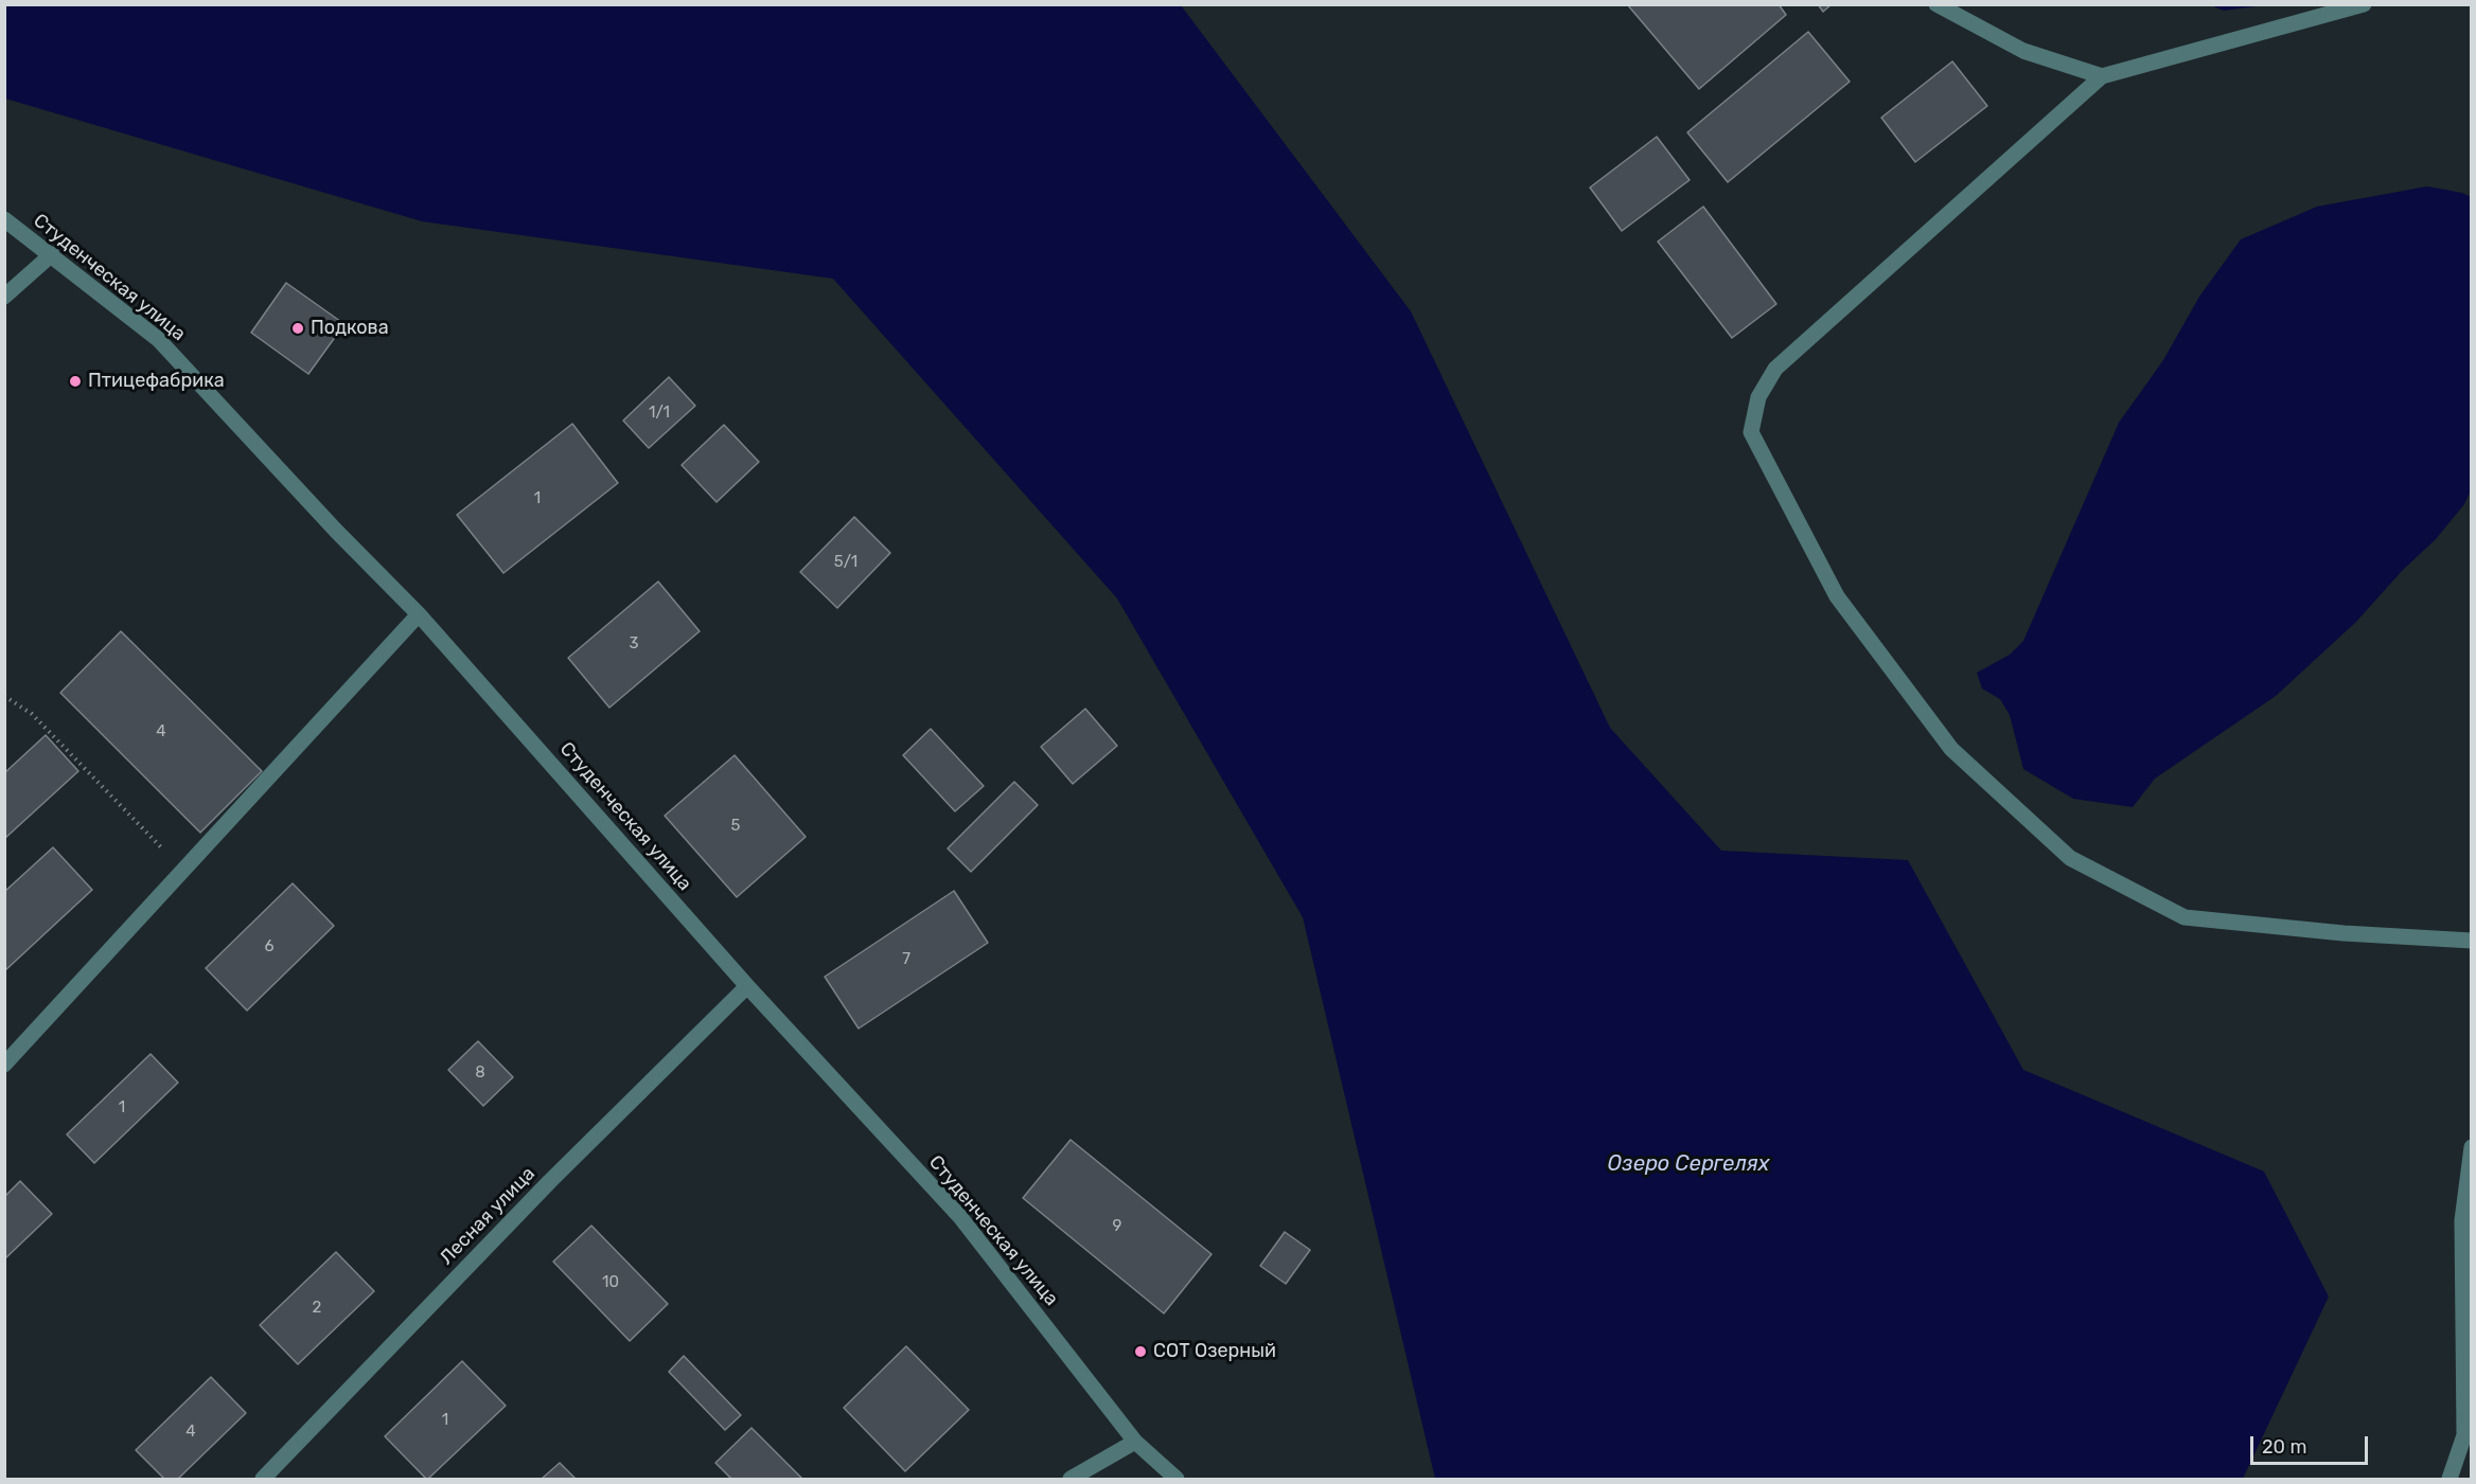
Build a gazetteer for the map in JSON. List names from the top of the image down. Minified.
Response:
{"streets":{"street":["Студенческая улица","Лесная улица"]},"crossings":[["Студенческая улица","Лесная улица"]],"water":["Озеро Сергелях"],"places":["Подкова","Птицефабрика","СОТ Озерный"],"house_numbers":["1/1","1","5/1","3","4","5","6","7","8","1","9","10","2","1","4"],"scale_bar":"20 m"}
